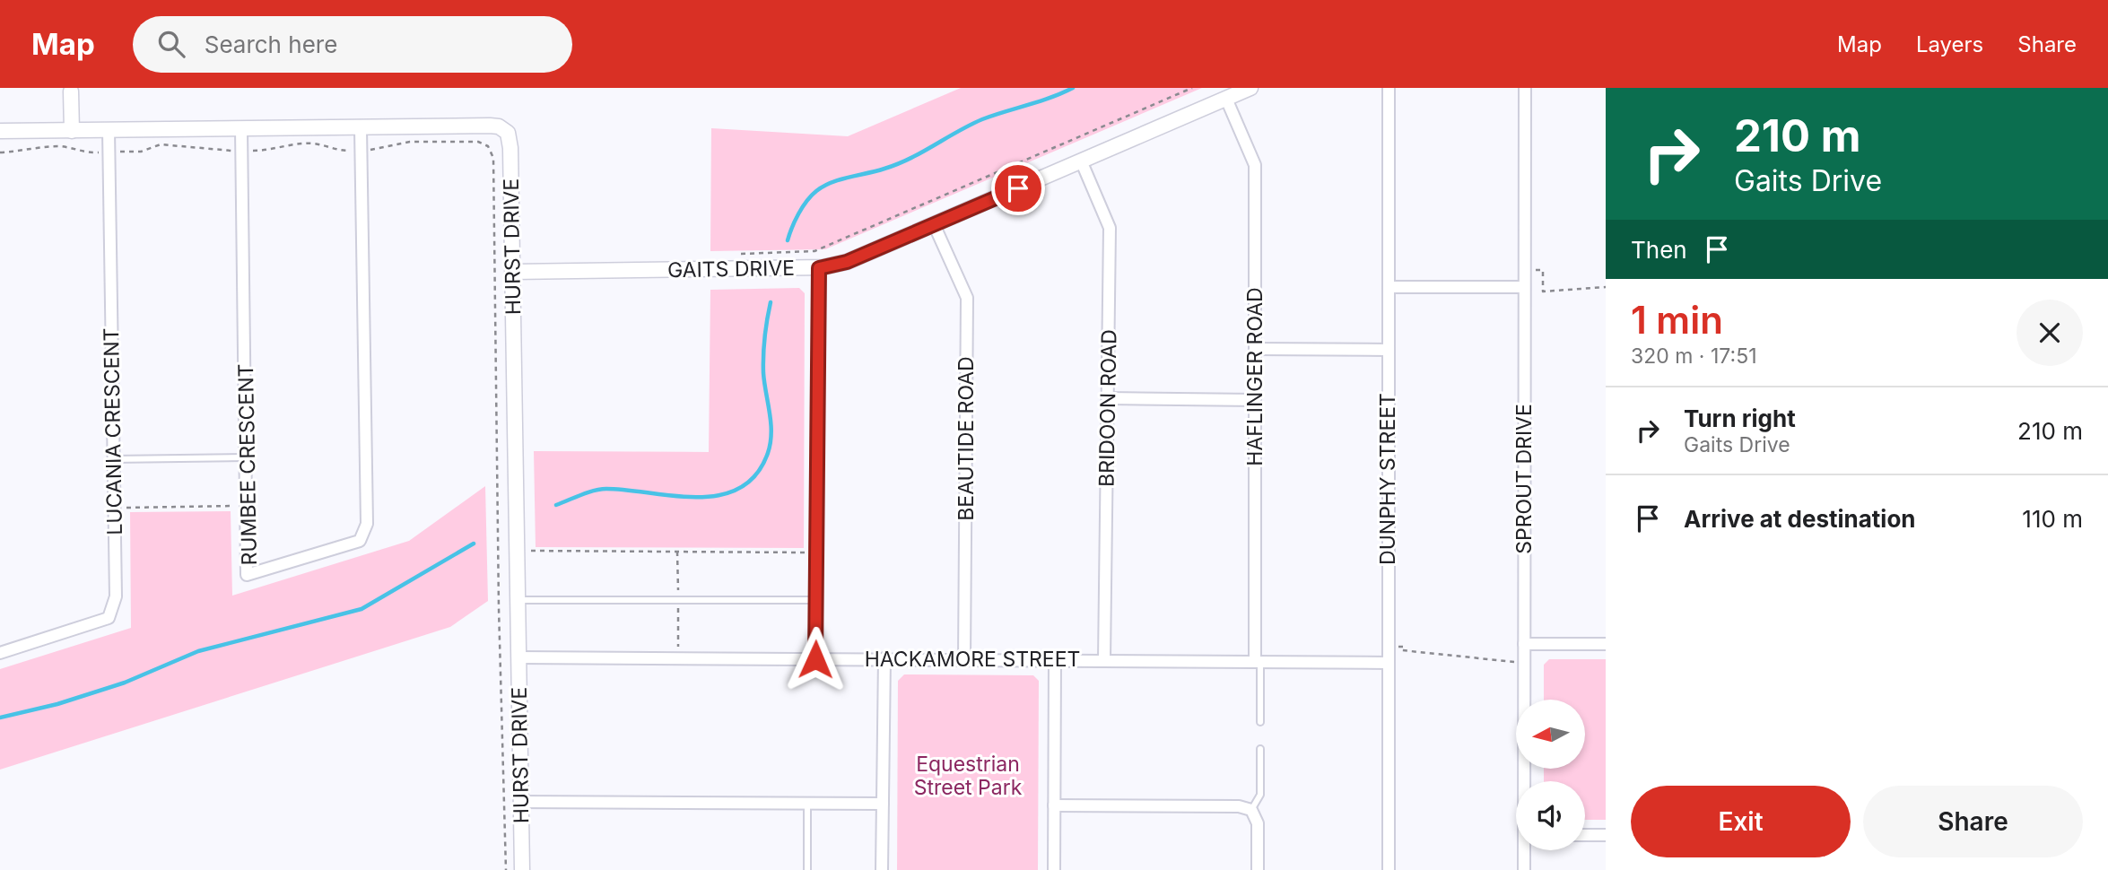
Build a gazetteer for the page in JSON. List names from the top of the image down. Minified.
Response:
{"streets":{"street":["HURST DRIVE","GAITS DRIVE","HAFLINGER ROAD","BRIDOON ROAD","LUCANIA CRESCENT","BEAUTIDE ROAD","RUMBEE CRESCENT","DUNPHY STREET","SPROUT DRIVE","HACKAMORE STREET"]},"crossings":[["HURST DRIVE","GAITS DRIVE"],["HURST DRIVE","LUCANIA CRESCENT"],["HURST DRIVE","RUMBEE CRESCENT"],["HURST DRIVE","HACKAMORE STREET"],["GAITS DRIVE","HAFLINGER ROAD"],["GAITS DRIVE","BRIDOON ROAD"],["GAITS DRIVE","BEAUTIDE ROAD"],["HAFLINGER ROAD","HACKAMORE STREET"],["BRIDOON ROAD","HACKAMORE STREET"],["BEAUTIDE ROAD","HACKAMORE STREET"],["DUNPHY STREET","HACKAMORE STREET"]],"parks":["Equestrian Street Park"],"north":"left","page":{"header":"Map","search":"Search here","nav":["Map","Layers","Share"],"turn":["210 m","Gaits Drive"],"then":"Then","heading":["1 min","320 m · 17:51"],"list":[{"name":"Turn right","note":"Gaits Drive","value":"210 m"},{"name":"Arrive at destination","value":"110 m"}],"buttons":["Exit","Share"]}}
